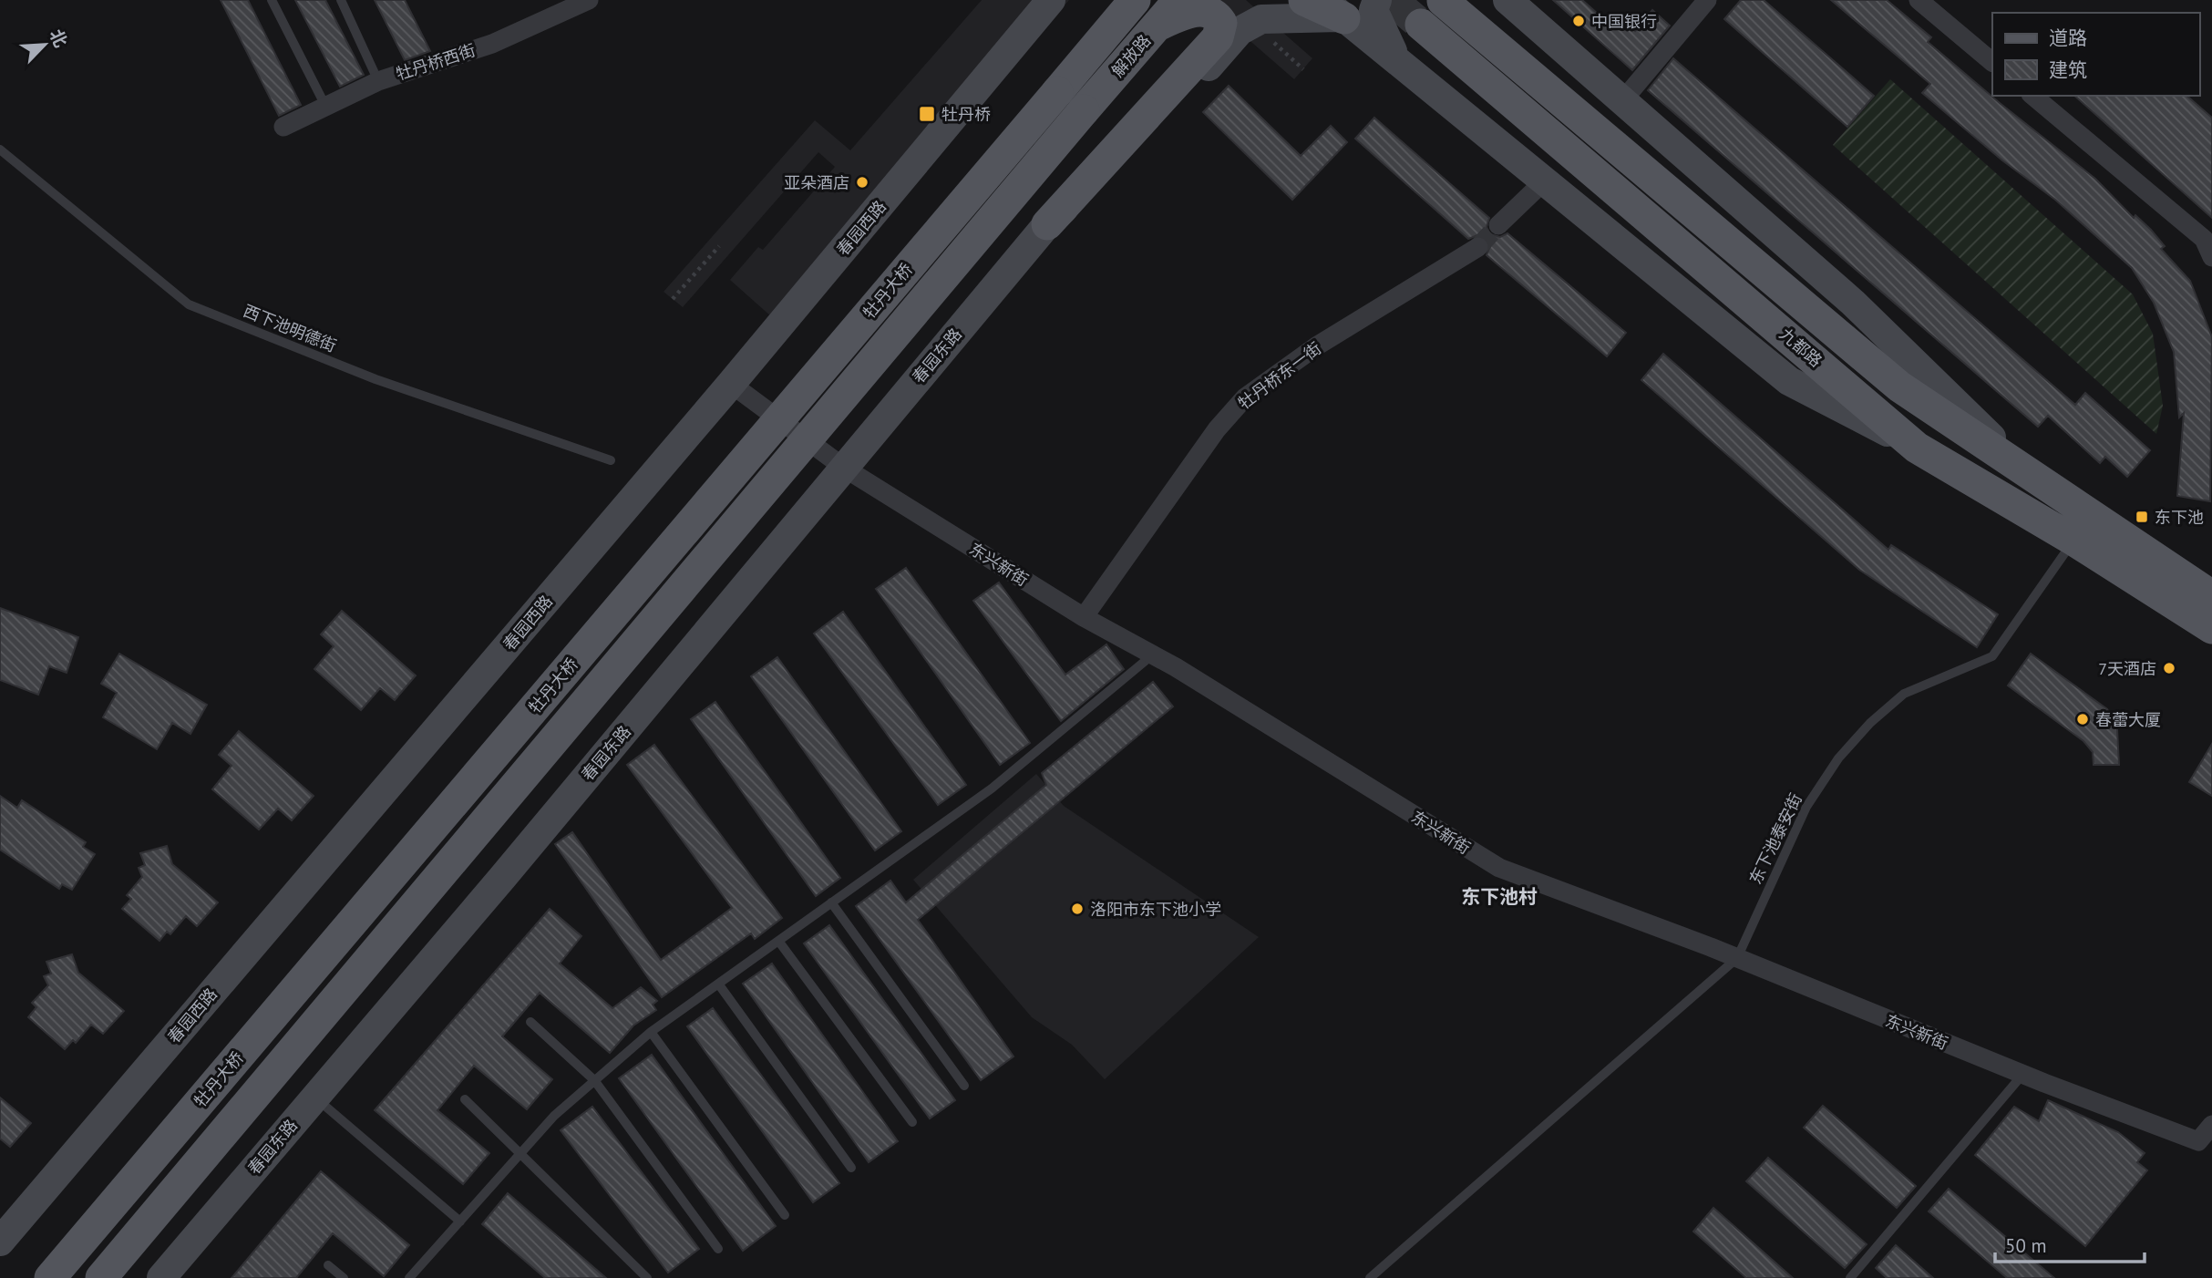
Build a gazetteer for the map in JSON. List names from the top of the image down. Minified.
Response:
{"streets":{"main road":["解放路","牡丹大桥","九都路"],"street":["牡丹桥西街","春园西路","春园东路","牡丹桥东一街","东兴新街"],"lane":["西下池明德街","东下池泰安街"]},"crossings":[["解放路","牡丹大桥"],["春园西路","东兴新街"],["九都路","东下池泰安街"],["春园东路","东兴新街"],["牡丹桥东一街","东兴新街"],["东兴新街","东下池泰安街"]],"districts":["东下池村"],"places":{"other":["中国银行","亚朵酒店","7天酒店","春蕾大厦","洛阳市东下池小学"],"transit":["牡丹桥","东下池"]},"legend":["道路","建筑"],"scale_bar":"50 m","north":"top right"}
